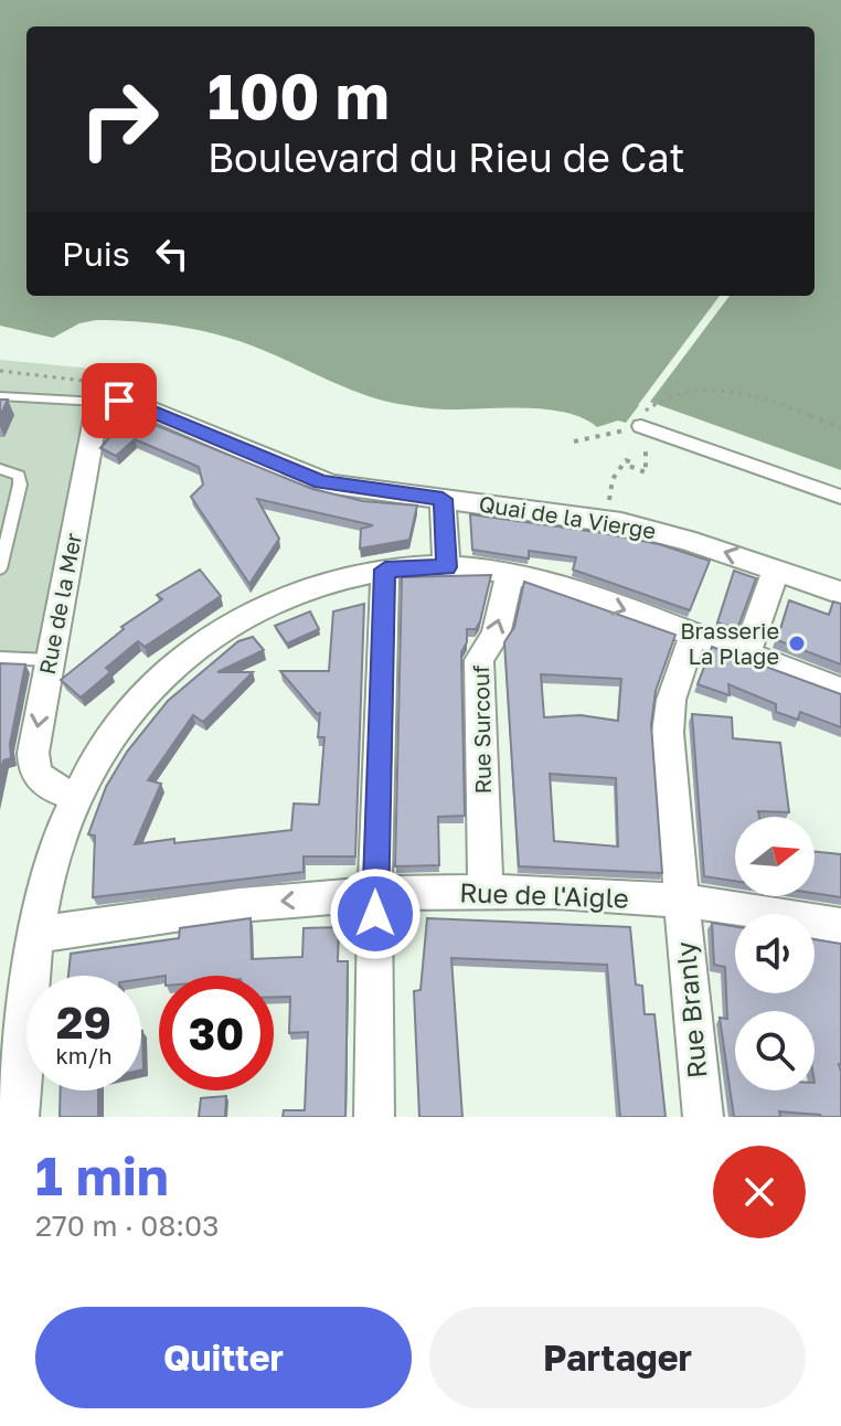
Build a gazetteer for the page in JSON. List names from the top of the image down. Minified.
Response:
{"streets":{"street":["Quai de la Vierge","Rue de la Mer","Rue Surcouf","Rue de l'Aigle","Rue Branly"]},"crossings":[["Quai de la Vierge","Rue de la Mer"],["Rue Surcouf","Rue de l'Aigle"],["Rue de l'Aigle","Rue Branly"]],"one_way":["Rue de l'Aigle"],"places":["Brasserie La Plage"],"north":"right","page":{"turn":["100 m","Boulevard du Rieu de Cat"],"then":"Puis","speed":"29 km/h","limit":"30","heading":["1 min","270 m · 08:03"],"buttons":["Quitter","Partager"]}}
